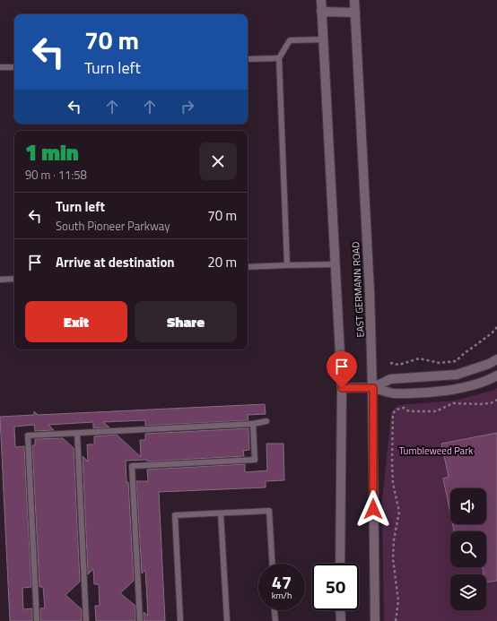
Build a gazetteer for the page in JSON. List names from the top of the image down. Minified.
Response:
{"streets":{"main road":["EAST GERMANN ROAD"]},"parks":["Tumbleweed Park"],"page":{"turn":["70 m","Turn left"],"heading":["1 min","90 m · 11:58"],"list":[{"name":"Turn left","note":"South Pioneer Parkway","value":"70 m"},{"name":"Arrive at destination","value":"20 m"}],"buttons":["Exit","Share"],"speed":"47 km/h","limit":"50"}}
